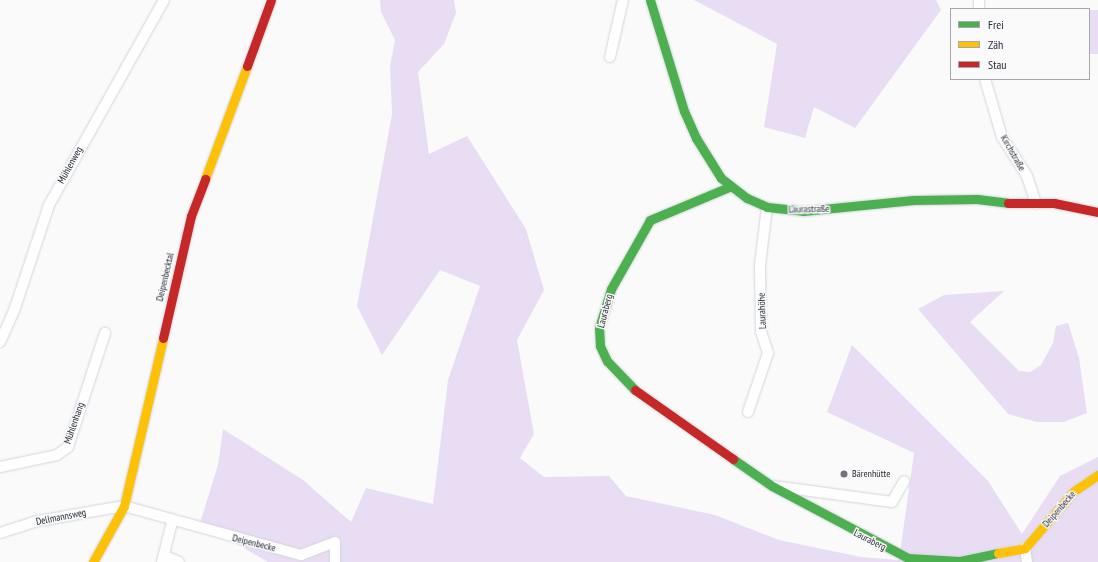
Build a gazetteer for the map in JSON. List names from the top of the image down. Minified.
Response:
{"streets":{"street":["Kirchstraße","Mühlenweg","Laurastraße","Deipenbecktal","Lauraberg","Laurahöhe","Mühlenhang","Deipenbecke","Dellmannsweg"]},"crossings":[["Kirchstraße","Laurastraße"],["Laurastraße","Lauraberg"],["Laurastraße","Laurahöhe"],["Deipenbecktal","Dellmannsweg"],["Lauraberg","Deipenbecke"],["Deipenbecke","Dellmannsweg"]],"places":["Bärenhütte"],"legend":["Frei","Zäh","Stau"]}
